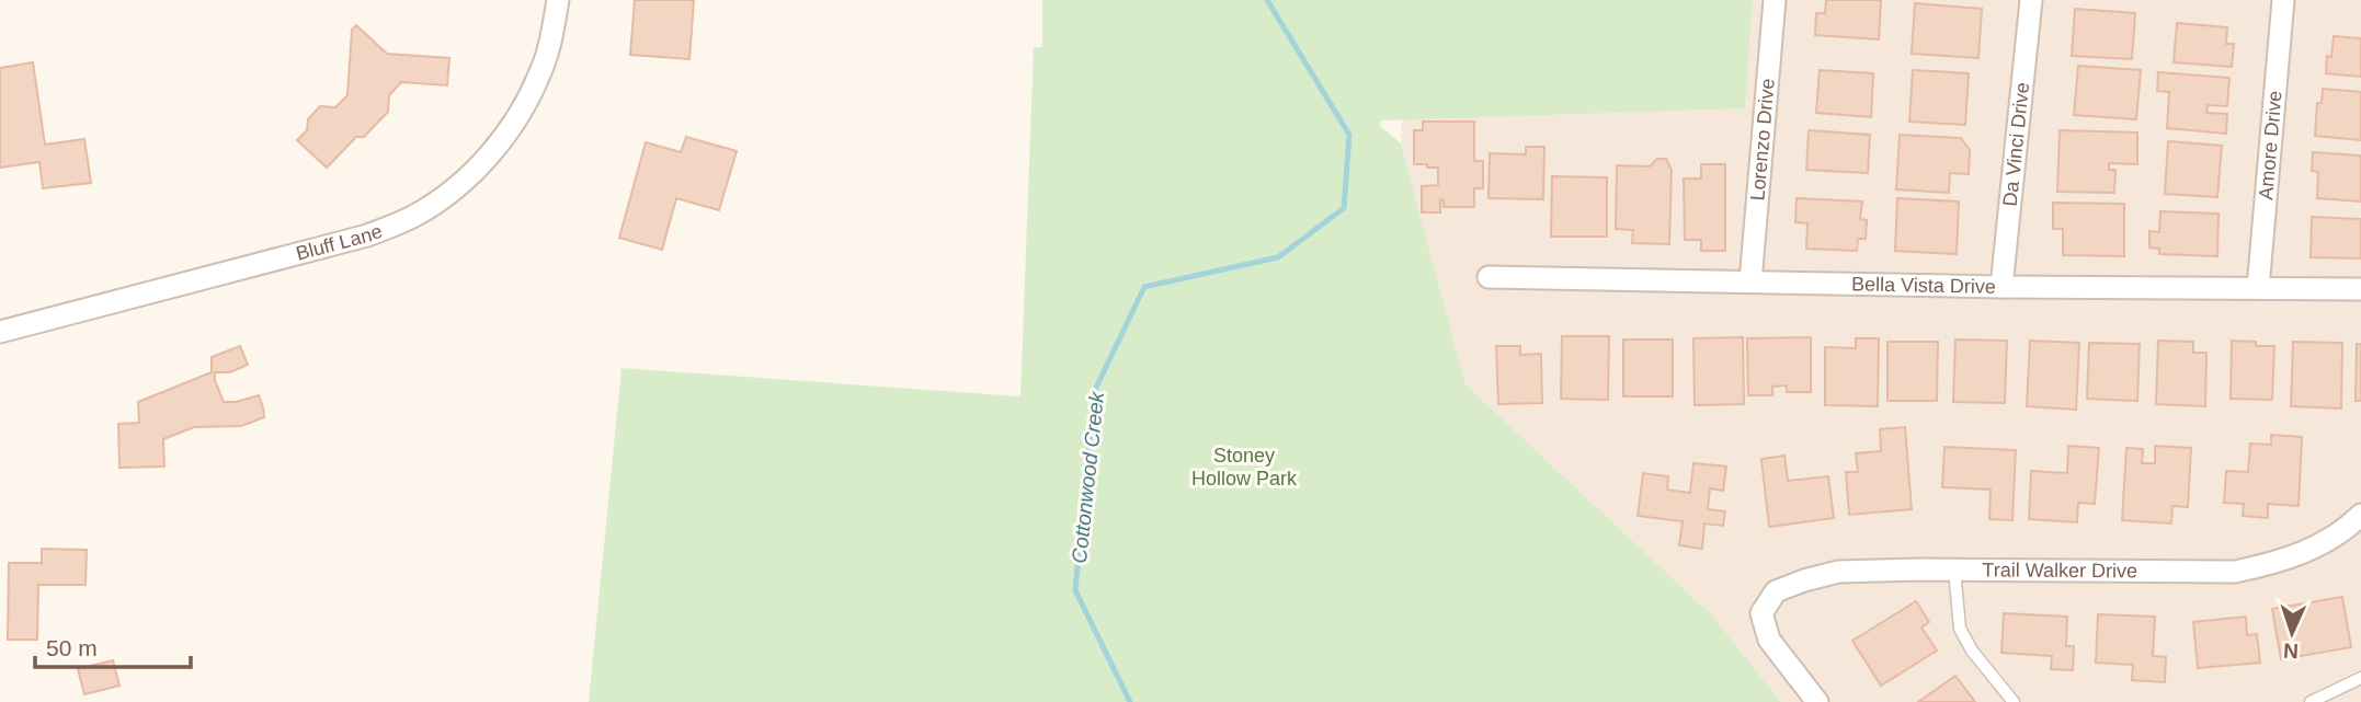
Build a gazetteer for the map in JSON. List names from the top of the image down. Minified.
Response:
{"streets":{"street":["Lorenzo Drive","Da Vinci Drive","Amore Drive","Bluff Lane","Bella Vista Drive","Trail Walker Drive"]},"crossings":[["Lorenzo Drive","Bella Vista Drive"],["Da Vinci Drive","Bella Vista Drive"],["Amore Drive","Bella Vista Drive"]],"water":["Cottonwood Creek"],"parks":["Stoney Hollow Park"],"scale_bar":"50 m","north":"bottom"}
